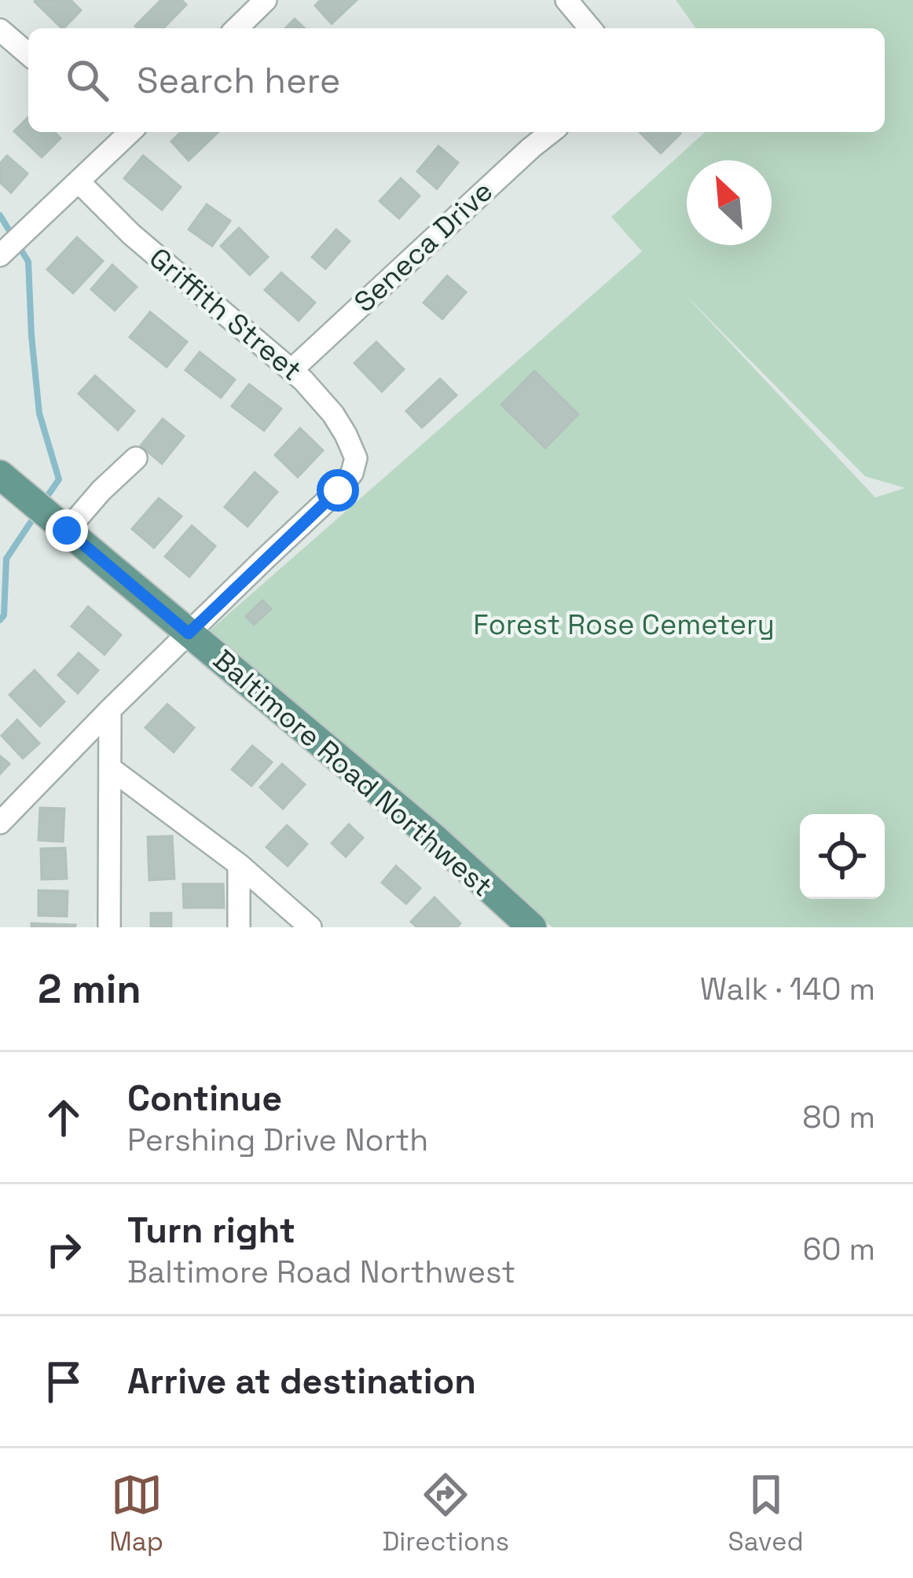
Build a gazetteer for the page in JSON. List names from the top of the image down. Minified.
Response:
{"streets":{"main road":["Baltimore Road Northwest"],"street":["Seneca Drive","Griffith Street"]},"crossings":[["Seneca Drive","Griffith Street"],["Griffith Street","Baltimore Road Northwest"]],"parks":["Forest Rose Cemetery"],"north":"top left","page":{"search":"Search here","heading":["2 min","Walk · 140 m"],"list":[["Continue","Pershing Drive North","80 m"],["Turn right","Baltimore Road Northwest","60 m"],"Arrive at destination"],"nav":["Map","Directions","Saved"]}}
